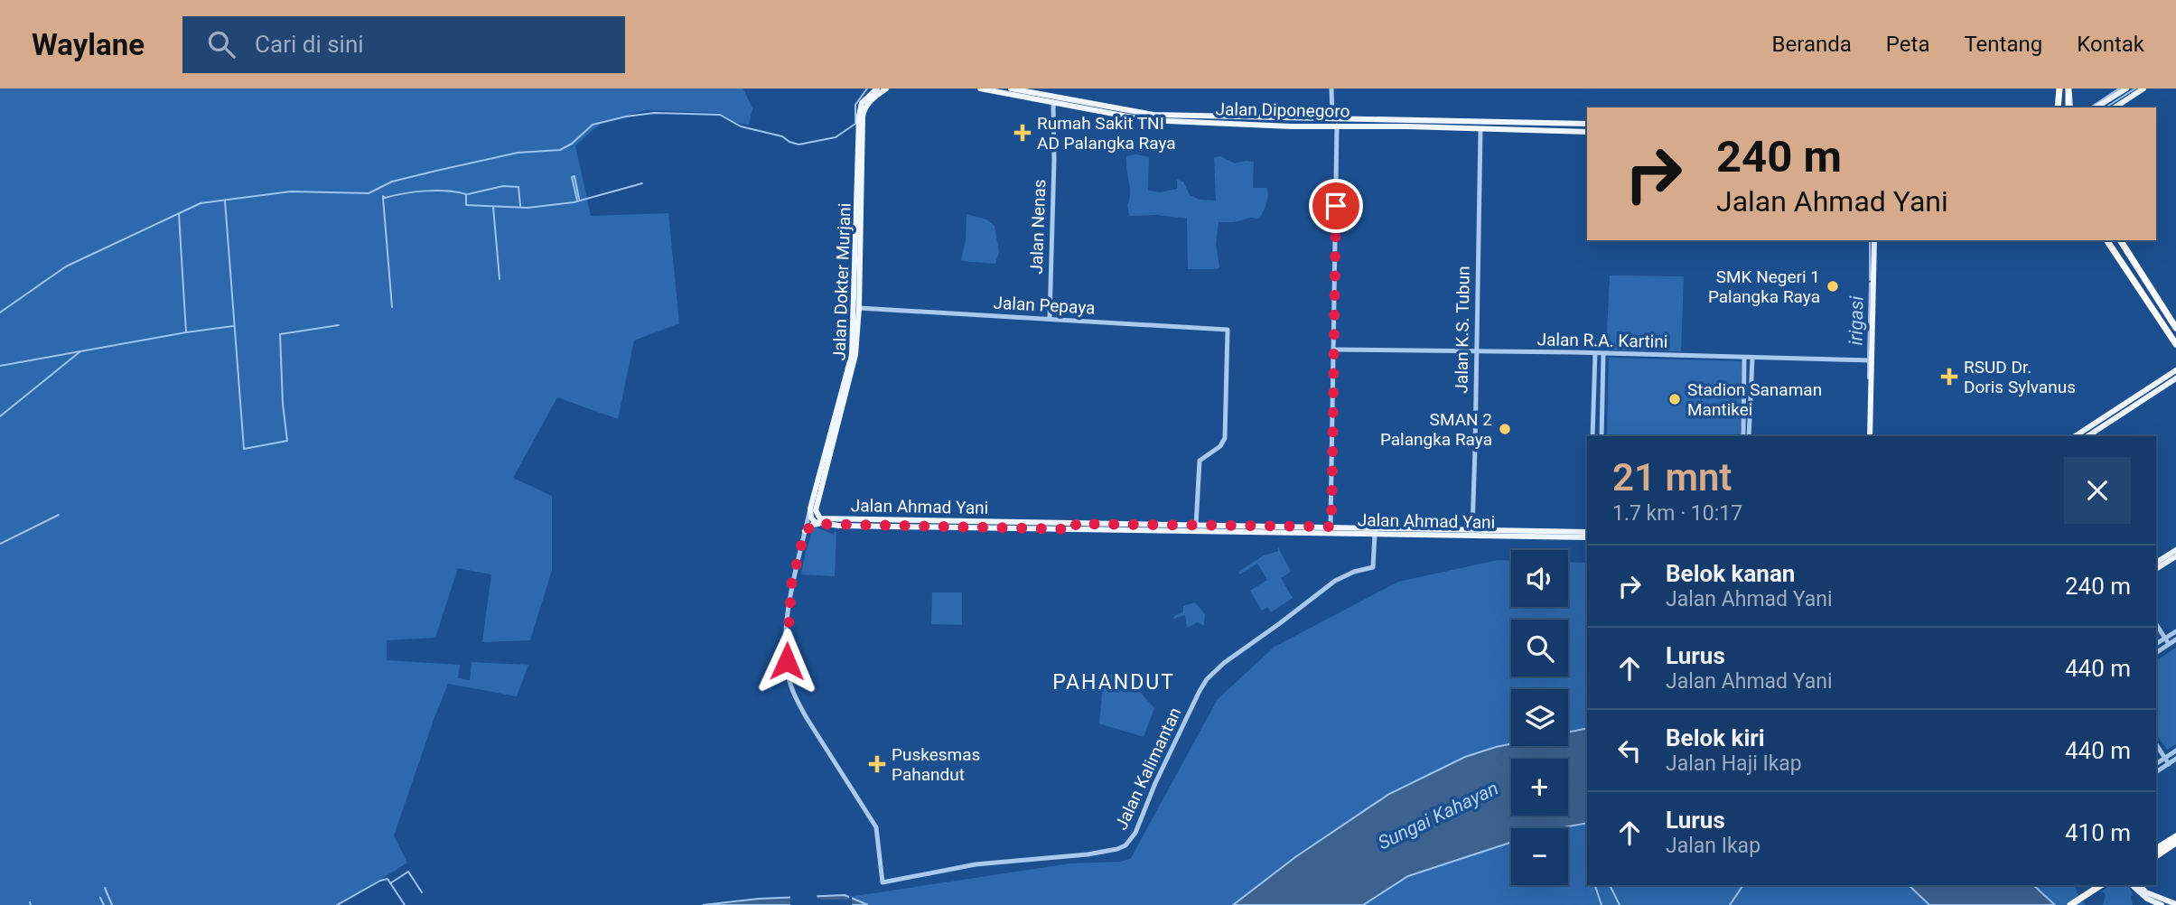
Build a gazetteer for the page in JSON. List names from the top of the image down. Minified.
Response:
{"streets":{"main road":["Jalan Diponegoro","Jalan Dokter Murjani","Jalan Ahmad Yani"],"street":["Jalan Nenas","Jalan Pepaya","Jalan K.S. Tubun","Jalan R.A. Kartini","Jalan Kalimantan"]},"crossings":[["Jalan Diponegoro","Jalan Nenas"],["Jalan Diponegoro","Jalan K.S. Tubun"],["Jalan Nenas","Jalan Pepaya"],["Jalan Dokter Murjani","Jalan Pepaya"],["Jalan Dokter Murjani","Jalan Ahmad Yani"],["Jalan Dokter Murjani","Jalan Kalimantan"],["Jalan Pepaya","Jalan Ahmad Yani"],["Jalan K.S. Tubun","Jalan R.A. Kartini"],["Jalan K.S. Tubun","Jalan Ahmad Yani"],["Jalan Ahmad Yani","Jalan Kalimantan"]],"districts":["PAHANDUT"],"water":["irigasi","Sungai Kahayan"],"places":{"health":["Rumah Sakit TNI AD Palangka Raya","RSUD Dr. Doris Sylvanus","Puskesmas Pahandut"],"other":["SMK Negeri 1 Palangka Raya","Stadion Sanaman Mantikei","SMAN 2 Palangka Raya"]},"page":{"header":"Waylane","search":"Cari di sini","nav":["Beranda","Peta","Tentang","Kontak"],"turn":["240 m","Jalan Ahmad Yani"],"heading":["21 mnt","1.7 km · 10:17"],"list":[{"name":"Belok kanan","note":"Jalan Ahmad Yani","value":"240 m"},{"name":"Lurus","note":"Jalan Ahmad Yani","value":"440 m"},{"name":"Belok kiri","note":"Jalan Haji Ikap","value":"440 m"},{"name":"Lurus","note":"Jalan Ikap","value":"410 m"}],"map_buttons":["+","−"]}}
